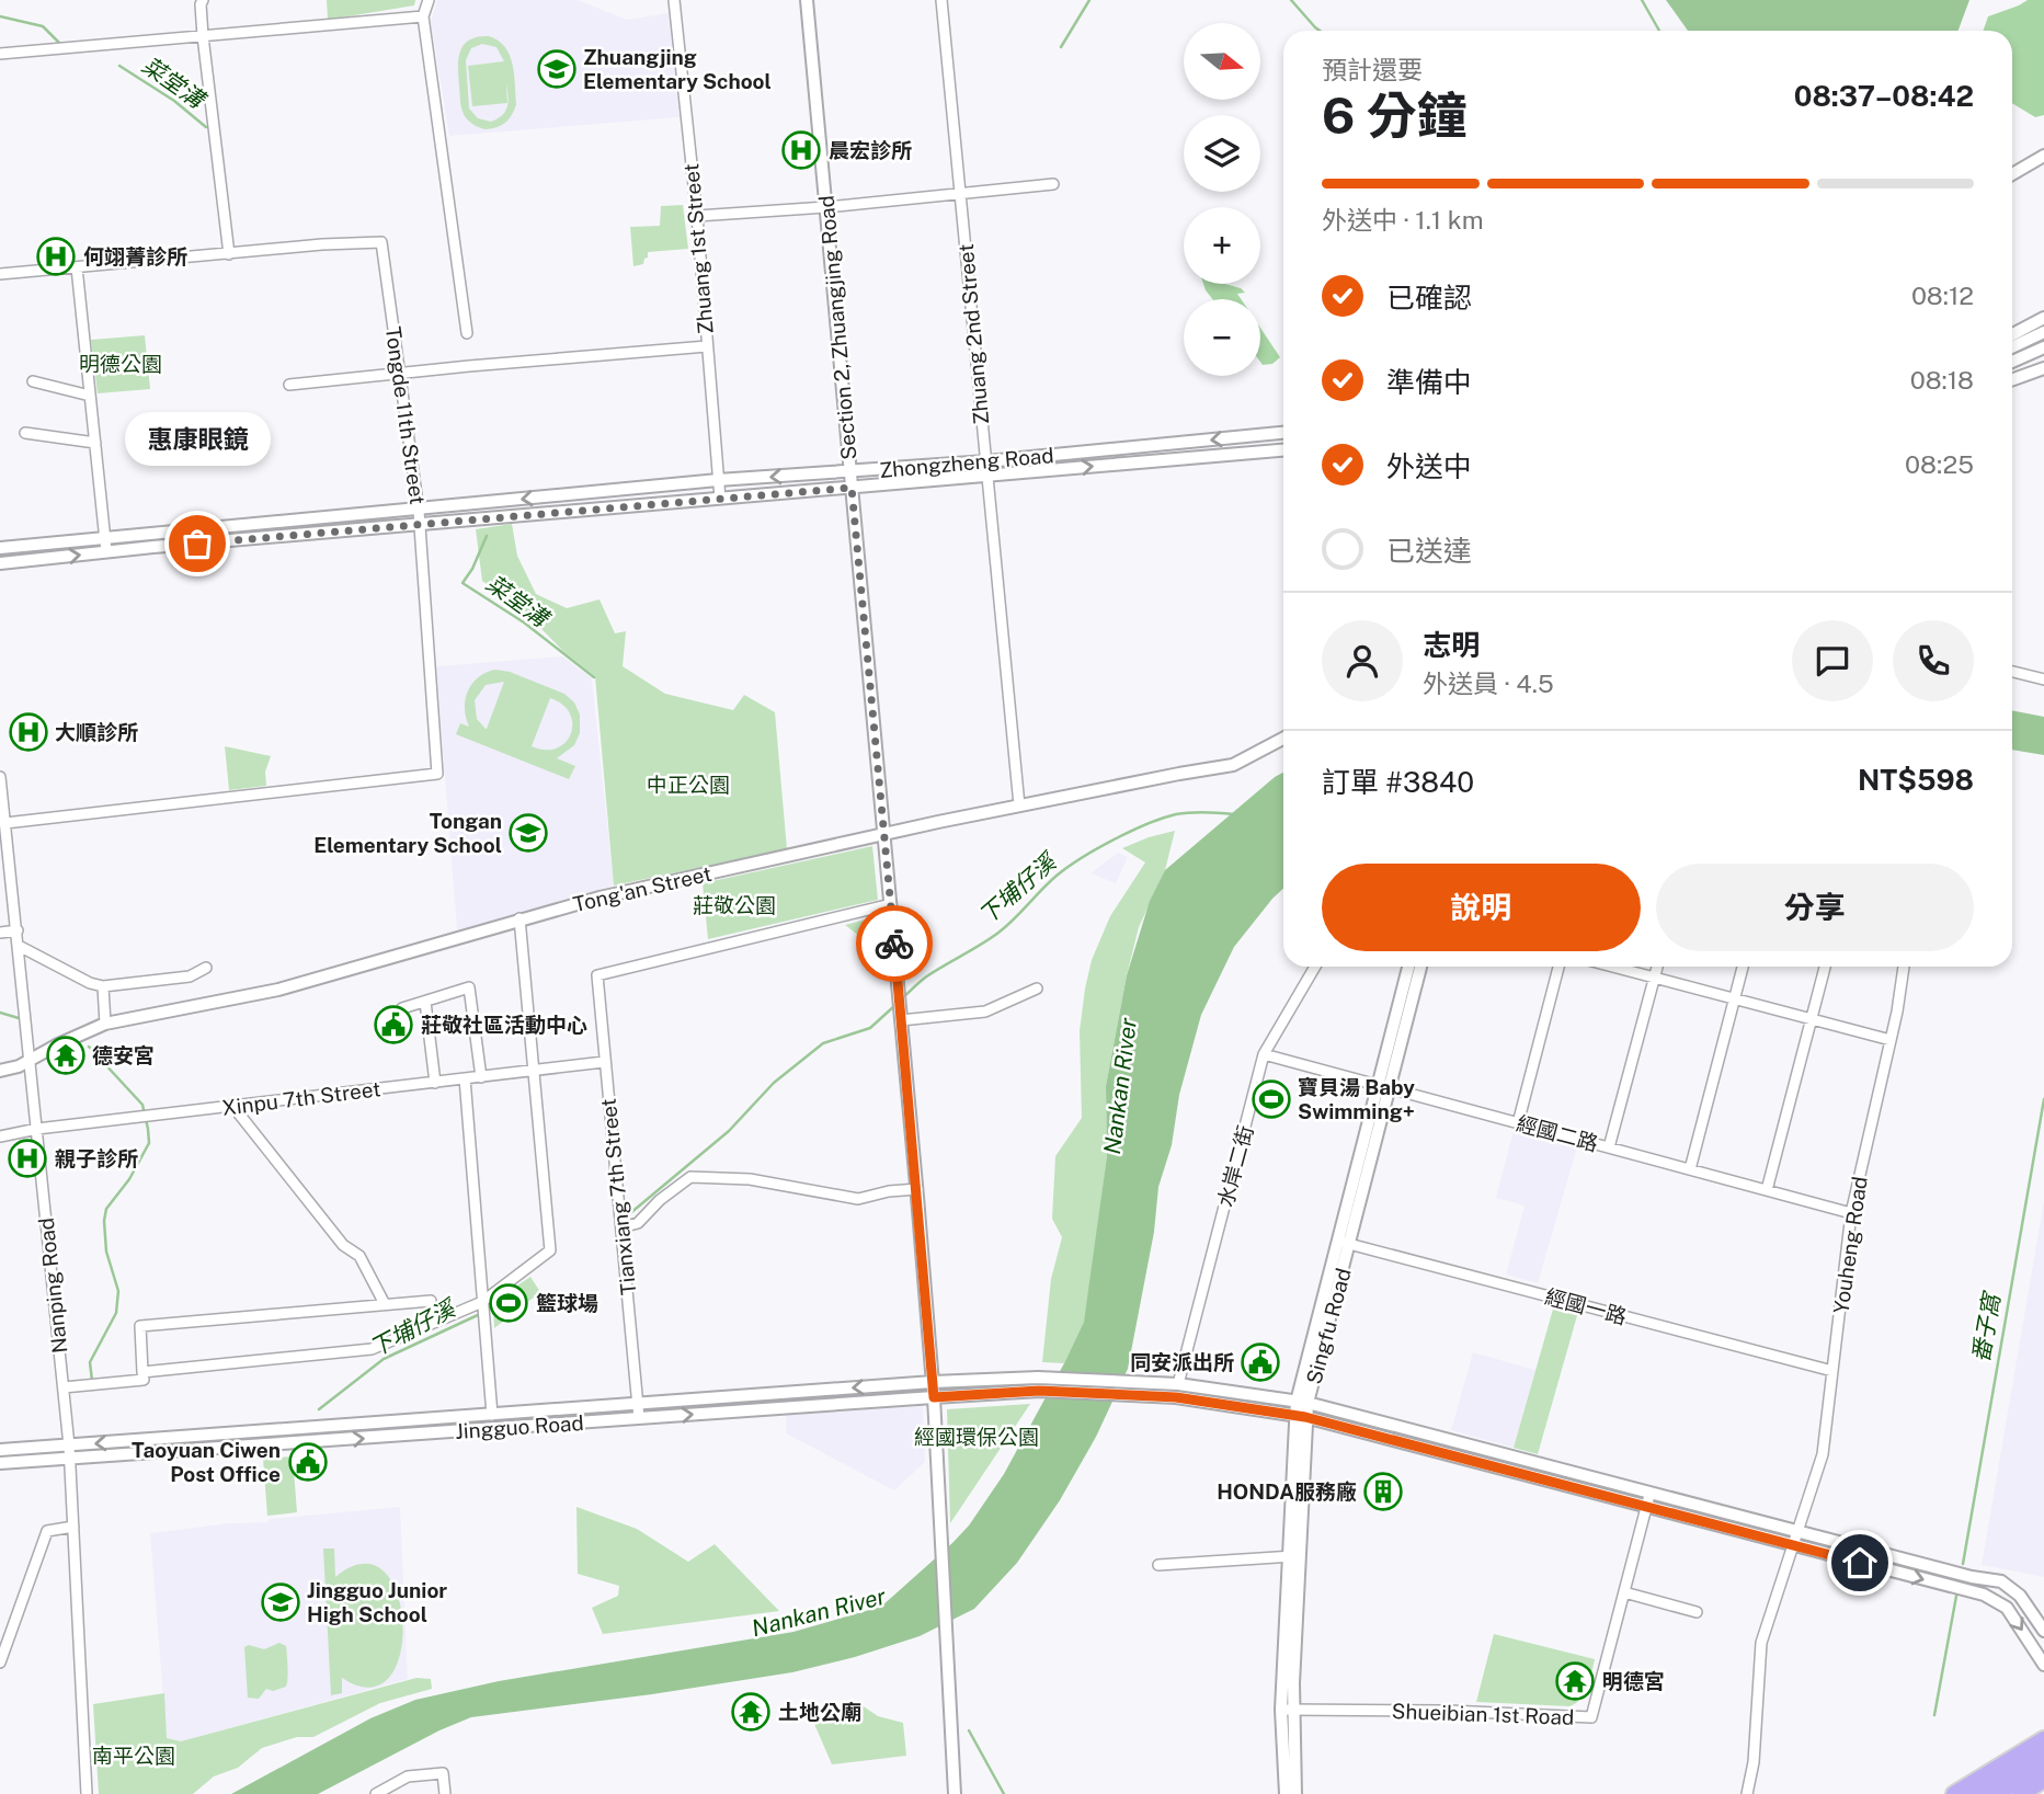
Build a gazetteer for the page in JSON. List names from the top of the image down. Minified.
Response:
{"streets":{"street":["Zhuang 1st Street","Section 2, Zhuangjing Road","Zhuang 2nd Street","Tongde 11th Street","Zhongzheng Road","Tong'an Street","Xinpu 7th Street","經國二路","水岸二街","Tianxiang 7th Street","Youheng Road","Nanping Road","經國一路","Singfu Road","Jingguo Road","Shueibian 1st Road"]},"crossings":[["Zhuang 1st Street","Zhongzheng Road"],["Section 2, Zhuangjing Road","Zhongzheng Road"],["Section 2, Zhuangjing Road","Tong'an Street"],["Section 2, Zhuangjing Road","Tianxiang 7th Street"],["Section 2, Zhuangjing Road","Jingguo Road"],["Zhuang 2nd Street","Zhongzheng Road"],["Zhuang 2nd Street","Tong'an Street"],["Tongde 11th Street","Zhongzheng Road"],["Tongde 11th Street","Nanping Road"],["Tong'an Street","Nanping Road"],["Xinpu 7th Street","Tianxiang 7th Street"],["Xinpu 7th Street","Nanping Road"],["經國二路","水岸二街"],["經國二路","Youheng Road"],["經國二路","Singfu Road"],["Tianxiang 7th Street","Jingguo Road"],["Youheng Road","經國一路"],["Nanping Road","Jingguo Road"],["經國一路","Singfu Road"],["Singfu Road","Shueibian 1st Road"]],"water":["菜堂溝","下埔仔溪","Nankan River","番子窩"],"parks":["明德公園","中正公園","莊敬公園","經國環保公園","南平公園"],"places":{"school or university":["Zhuangjing Elementary School","Tongan Elementary School","Jingguo Junior High School"],"hospital":["晨宏診所","何翊菁診所","大順診所","親子診所"],"other":["惠康眼鏡"],"public building":["莊敬社區活動中心","同安派出所","Taoyuan Ciwen Post Office"],"temple":["德安宮","明德宮","土地公廟"],"sports":["寶貝湯 Baby Swimming+","籃球場"],"building":["HONDA服務廠"]},"north":"right","page":{"map_buttons":["+","−"],"heading":["6 分鐘","預計還要","08:37–08:42"],"panel":["志明","外送員 · 4.5","訂單 #3840","NT$598"],"bar":"外送中 · 1.1 km","list":[["已確認","08:12"],["準備中","08:18"],["外送中","08:25"],"已送達"],"bubble":"惠康眼鏡","buttons":["說明","分享"]}}
